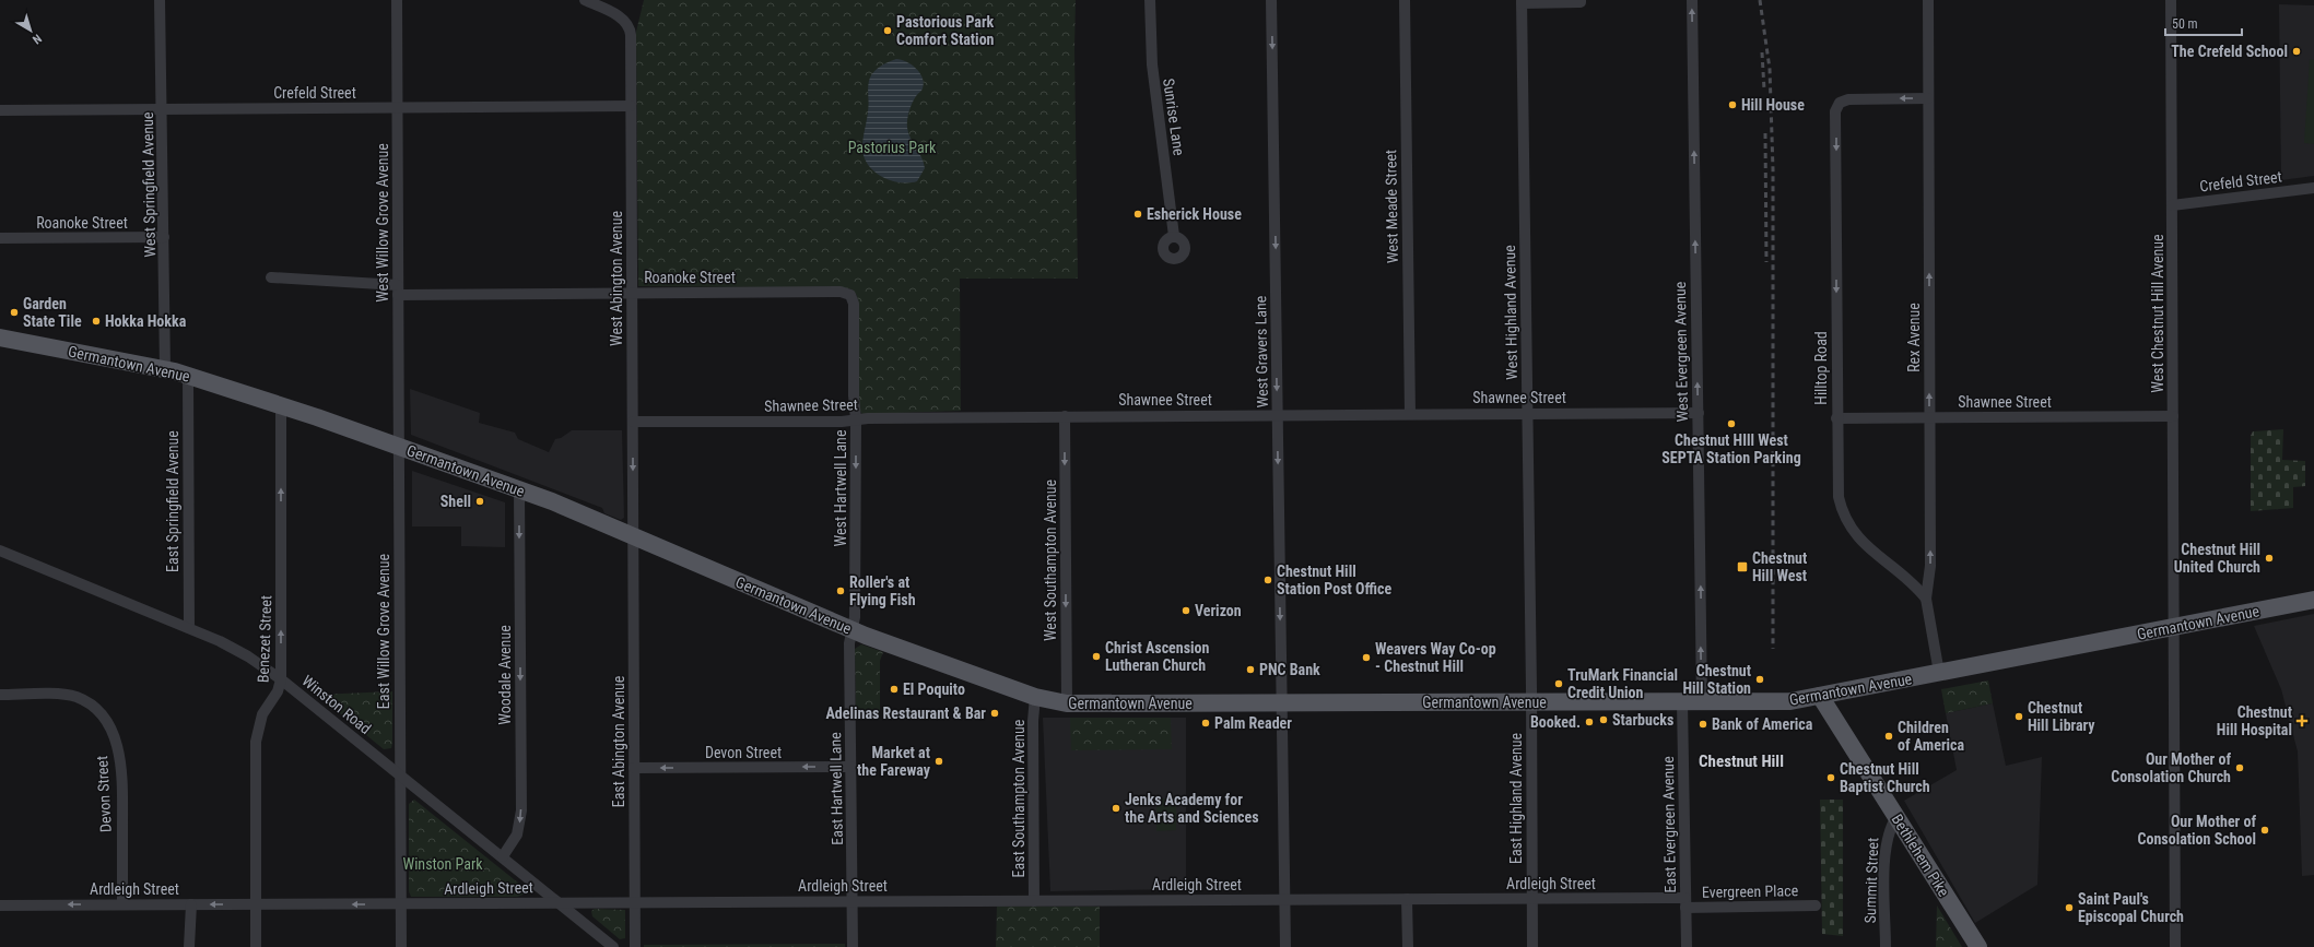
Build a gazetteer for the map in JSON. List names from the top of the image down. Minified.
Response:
{"streets":{"main road":["Germantown Avenue","Bethlehem Pike"],"street":["Crefeld Street","Sunrise Lane","West Springfield Avenue","West Meade Street","Roanoke Street","West Willow Grove Avenue","West Abington Avenue","West Highland Avenue","West Chestnut Hill Avenue","Rex Avenue","West Gravers Lane","West Evergreen Avenue","Hilltop Road","Shawnee Street","West Hartwell Lane","East Springfield Avenue","West Southampton Avenue","East Willow Grove Avenue","Benezet Street","Woodale Avenue","Winston Road","East Abington Avenue","Devon Street","East Hartwell Lane","East Southampton Avenue","East Highland Avenue","East Evergreen Avenue","Summit Street","Ardleigh Street","Evergreen Place"]},"crossings":[["Crefeld Street","West Springfield Avenue"],["Crefeld Street","West Willow Grove Avenue"],["Crefeld Street","West Abington Avenue"],["Crefeld Street","West Chestnut Hill Avenue"],["West Springfield Avenue","Roanoke Street"],["West Springfield Avenue","Germantown Avenue"],["West Meade Street","Shawnee Street"],["Roanoke Street","West Willow Grove Avenue"],["Roanoke Street","West Abington Avenue"],["Roanoke Street","West Hartwell Lane"],["West Willow Grove Avenue","Germantown Avenue"],["West Willow Grove Avenue","East Willow Grove Avenue"],["West Abington Avenue","Germantown Avenue"],["West Abington Avenue","Shawnee Street"],["West Abington Avenue","East Abington Avenue"],["West Highland Avenue","Germantown Avenue"],["West Highland Avenue","Shawnee Street"],["West Highland Avenue","East Highland Avenue"],["West Chestnut Hill Avenue","Germantown Avenue"],["West Chestnut Hill Avenue","Shawnee Street"],["Rex Avenue","Germantown Avenue"],["Rex Avenue","Hilltop Road"],["Rex Avenue","Shawnee Street"],["West Gravers Lane","Germantown Avenue"],["West Gravers Lane","Shawnee Street"],["West Gravers Lane","Ardleigh Street"],["West Evergreen Avenue","Germantown Avenue"],["West Evergreen Avenue","Shawnee Street"],["Germantown Avenue","West Hartwell Lane"],["Germantown Avenue","East Springfield Avenue"],["Germantown Avenue","West Southampton Avenue"],["Germantown Avenue","East Willow Grove Avenue"],["Germantown Avenue","Benezet Street"],["Germantown Avenue","Woodale Avenue"],["Germantown Avenue","East Abington Avenue"],["Germantown Avenue","East Hartwell Lane"],["Germantown Avenue","East Southampton Avenue"],["Germantown Avenue","East Highland Avenue"],["Germantown Avenue","East Evergreen Avenue"],["Germantown Avenue","Bethlehem Pike"],["Hilltop Road","Shawnee Street"],["Shawnee Street","West Hartwell Lane"],["Shawnee Street","West Southampton Avenue"],["West Hartwell Lane","East Hartwell Lane"],["East Springfield Avenue","Winston Road"],["East Willow Grove Avenue","Winston Road"],["East Willow Grove Avenue","Ardleigh Street"],["Benezet Street","Winston Road"],["Benezet Street","Ardleigh Street"],["Woodale Avenue","Winston Road"],["Winston Road","Ardleigh Street"],["East Abington Avenue","Devon Street"],["East Abington Avenue","Ardleigh Street"],["Devon Street","East Hartwell Lane"],["Devon Street","Ardleigh Street"],["East Hartwell Lane","Ardleigh Street"],["East Southampton Avenue","Ardleigh Street"],["East Highland Avenue","Ardleigh Street"],["East Evergreen Avenue","Ardleigh Street"],["East Evergreen Avenue","Evergreen Place"],["Bethlehem Pike","Summit Street"],["Ardleigh Street","Evergreen Place"]],"one_way":["Rex Avenue","West Gravers Lane","West Evergreen Avenue","Hilltop Road","West Hartwell Lane","West Southampton Avenue","Benezet Street","Woodale Avenue","Devon Street"],"districts":["Chestnut Hill"],"parks":["Pastorius Park","Winston Park"],"places":{"other":["Pastorious Park Comfort Station","The Crefeld School","Hill House","Esherick House","Garden State Tile","Hokka Hokka","Chestnut HIll West SEPTA Station Parking","Shell","Chestnut Hill United Church","Chestnut Hill Station Post Office","Roller's at Flying Fish","Verizon","Christ Ascension Lutheran Church","Weavers Way Co‑op - Chestnut Hill","PNC Bank","Chestnut Hill Station","TruMark Financial Credit Union","El Poquito","Adelinas Restaurant & Bar","Chestnut Hill Library","Starbucks","Booked.","Palm Reader","Bank of America","Children of America","Market at the Fareway","Our Mother of Consolation Church","Chestnut Hill Baptist Church","Jenks Academy for the Arts and Sciences","Our Mother of Consolation School","Saint Paul's Episcopal Church"],"transit":["Chestnut Hill West"],"health":["Chestnut Hill Hospital"]},"scale_bar":"50 m","north":"bottom right"}
